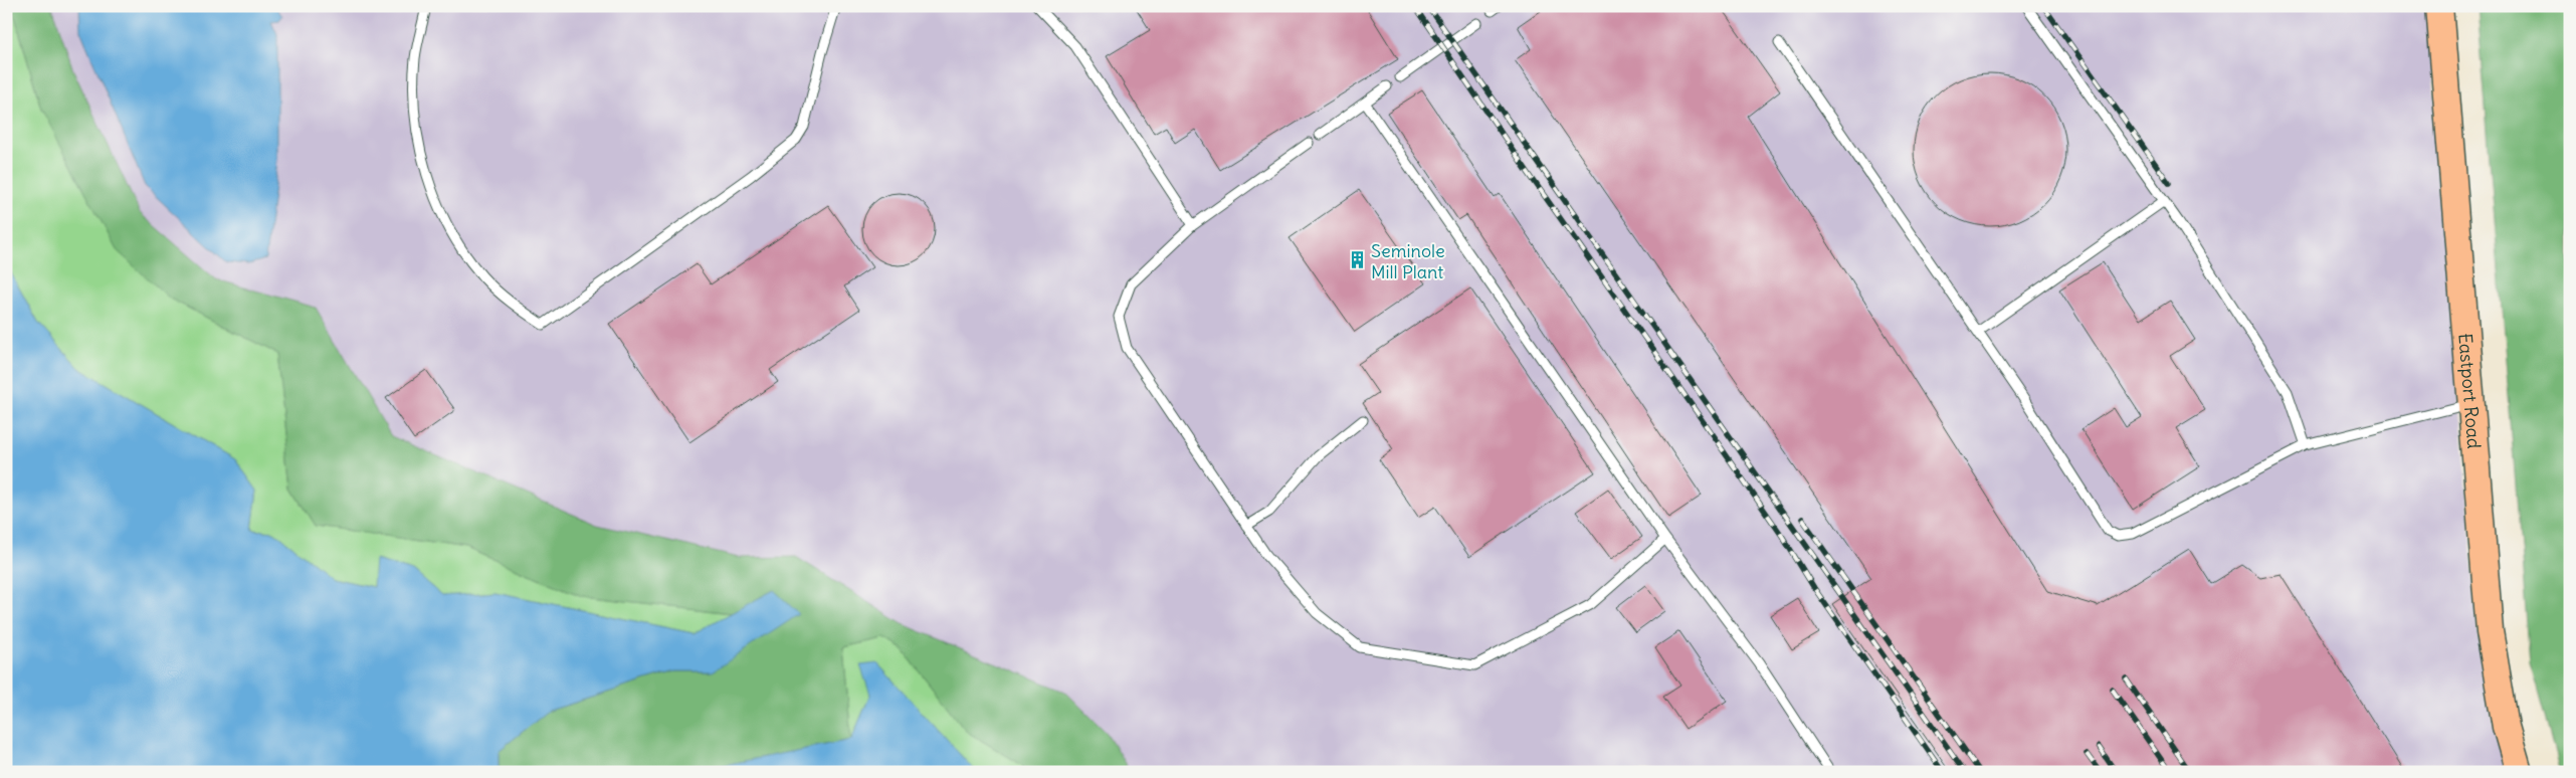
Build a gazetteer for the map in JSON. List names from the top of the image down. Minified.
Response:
{"streets":{"main road":["Eastport Road"]},"places":{"building":["Seminole Mill Plant"]}}
